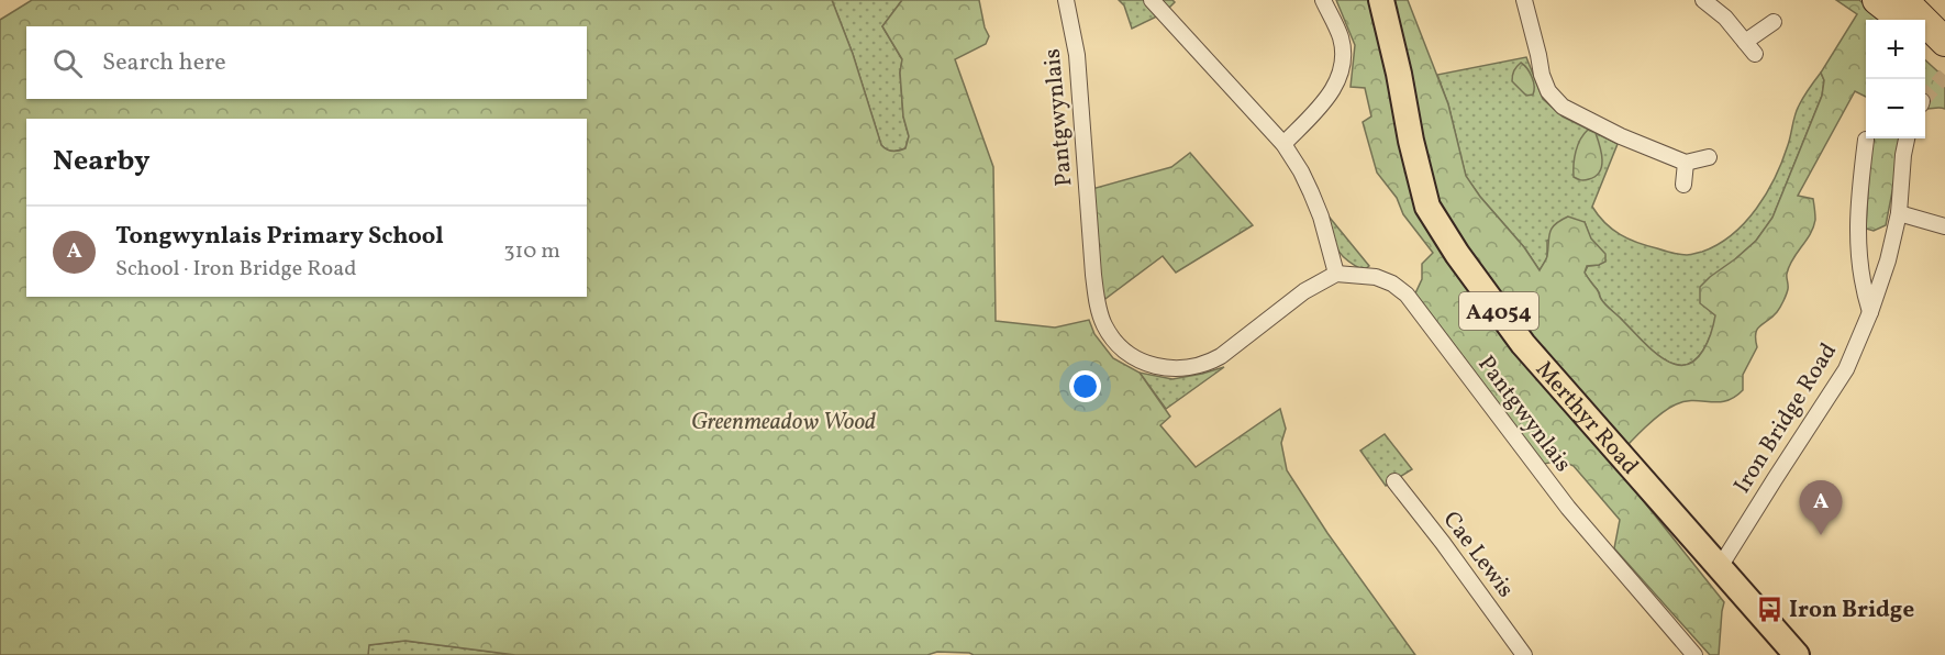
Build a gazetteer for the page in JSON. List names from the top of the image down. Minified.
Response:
{"streets":{"main road":["A4054","Merthyr Road"],"street":["Pantgwynlais","Iron Bridge Road","Cae Lewis"]},"crossings":[["Merthyr Road","Iron Bridge Road"]],"parks":["Greenmeadow Wood"],"places":{"bus stop":["Iron Bridge"]},"page":{"map_buttons":["+","−"],"search":"Search here","heading":"Nearby","list":[{"mark":"A","name":"Tongwynlais Primary School","note":"School · Iron Bridge Road","value":"310 m"}],"pins":"A"}}
